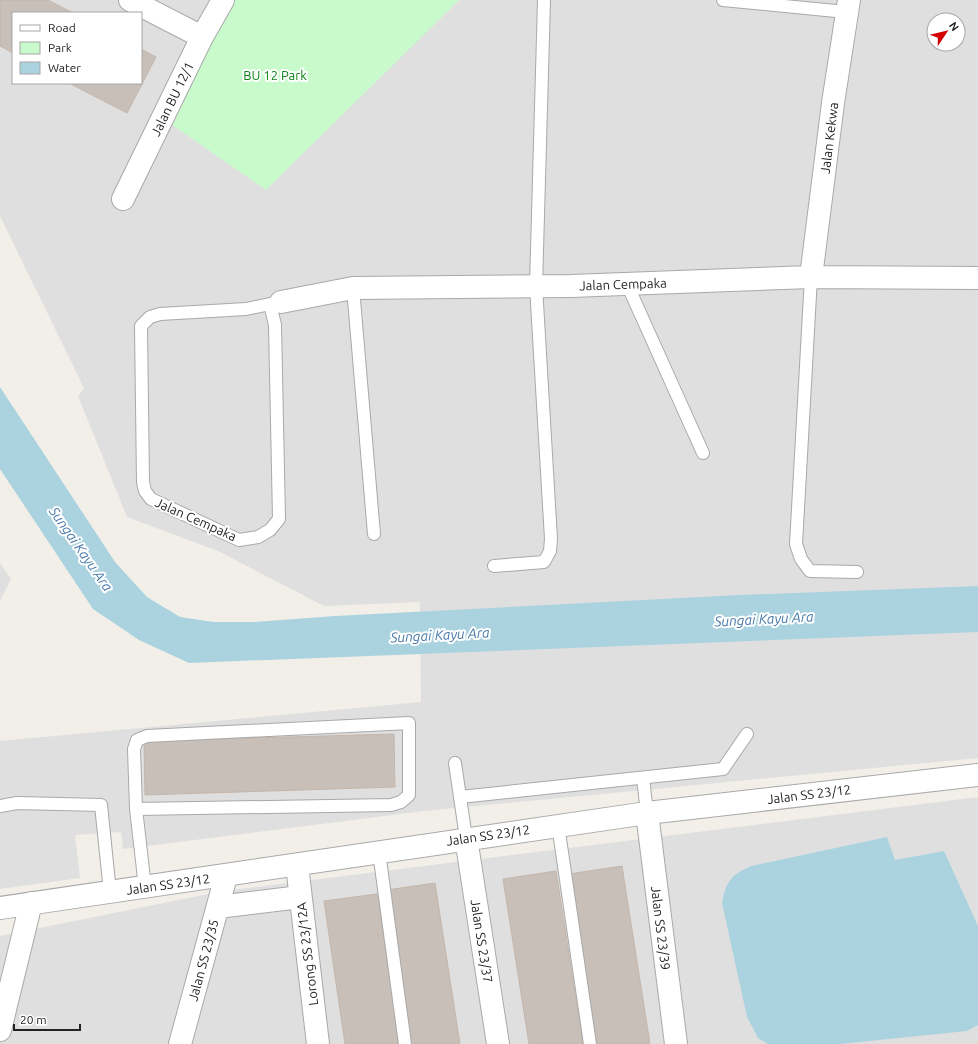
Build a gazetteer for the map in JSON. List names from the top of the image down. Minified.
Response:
{"streets":{"street":["Jalan BU 12/1","Jalan Kekwa","Jalan Cempaka","Jalan SS 23/12","Jalan SS 23/39","Jalan SS 23/37","Lorong SS 23/12A","Jalan SS 23/35"]},"crossings":[["Jalan Kekwa","Jalan Cempaka"],["Jalan SS 23/12","Jalan SS 23/39"],["Jalan SS 23/12","Jalan SS 23/37"],["Jalan SS 23/12","Lorong SS 23/12A"],["Jalan SS 23/12","Jalan SS 23/35"]],"water":["Sungai Kayu Ara"],"parks":["BU 12 Park"],"legend":["Road","Park","Water"],"scale_bar":"20 m","north":"top right"}
